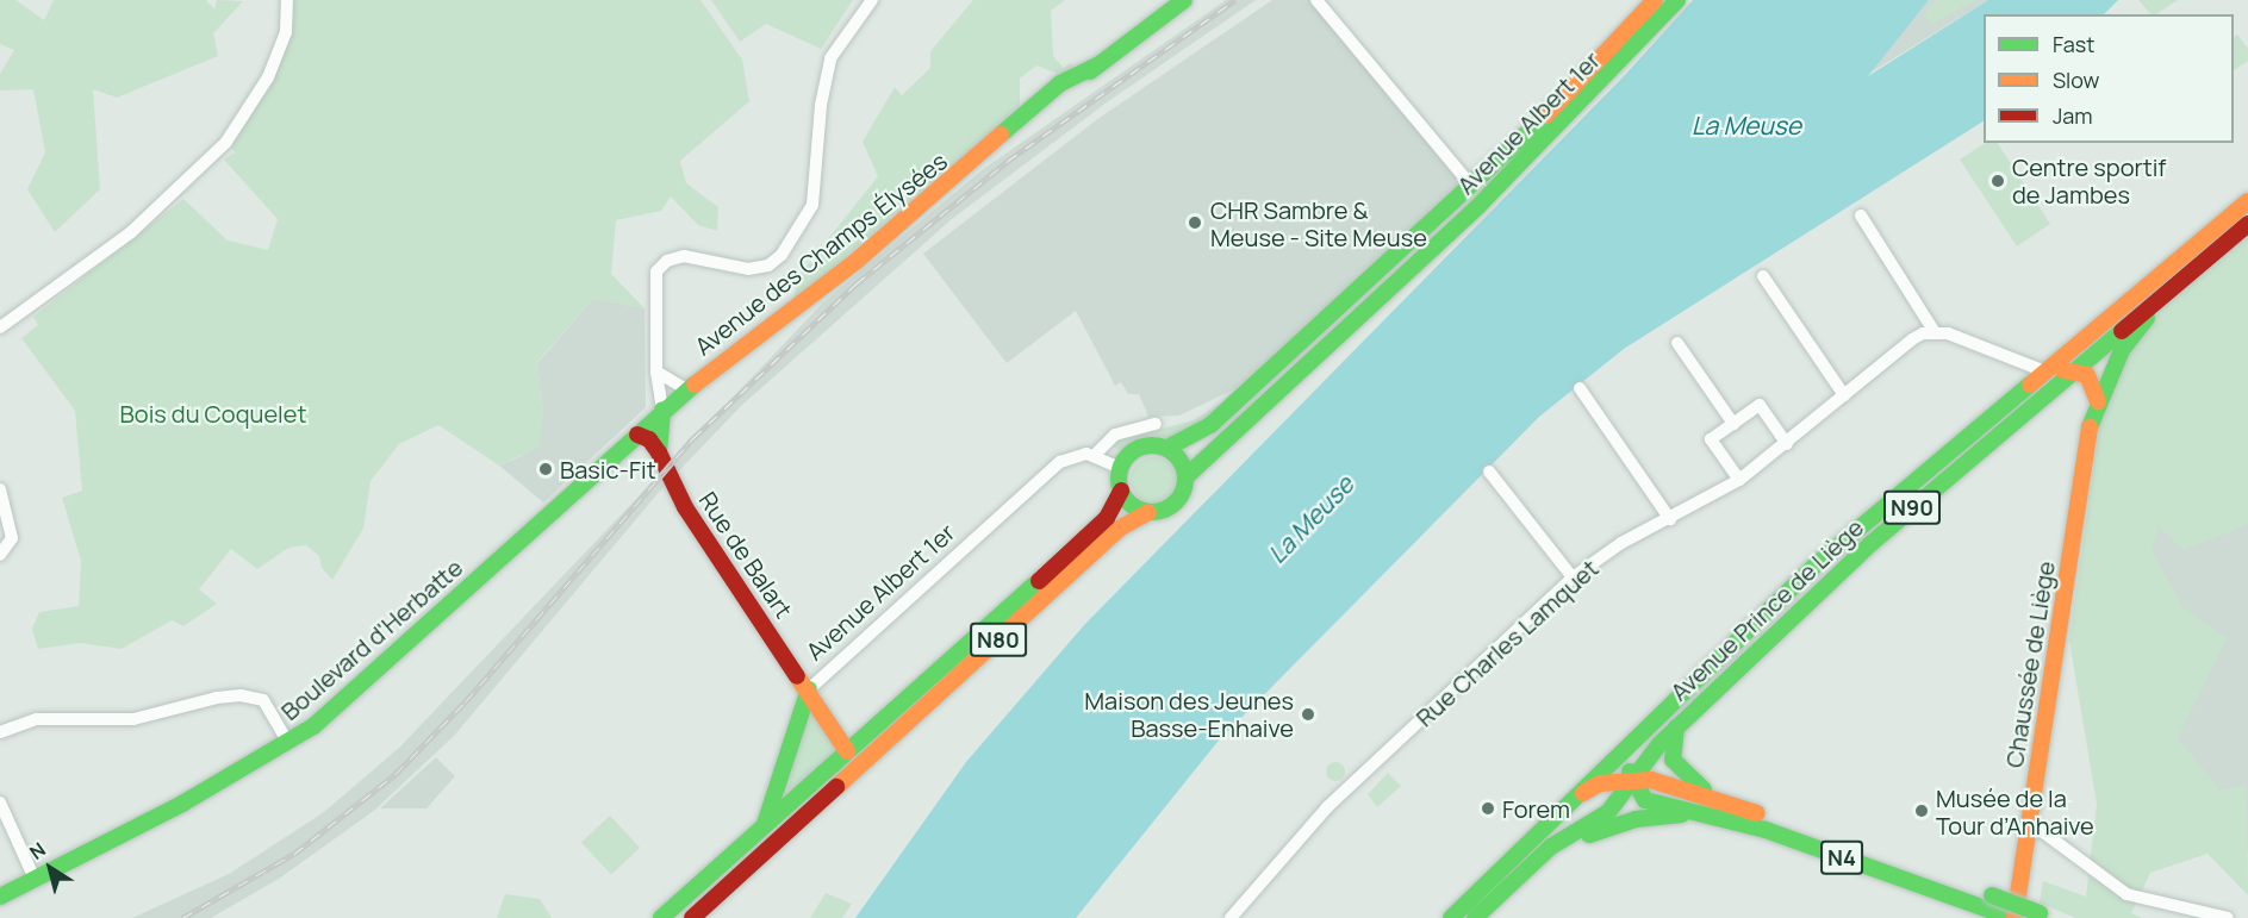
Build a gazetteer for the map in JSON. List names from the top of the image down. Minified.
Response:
{"streets":{"main road":["Avenue Albert 1er","Avenue des Champs Élysées","N90","Rue de Balart","Avenue Prince de Liège","Boulevard d'Herbatte","N80","Chaussée de Liège","N4"],"street":["Rue Charles Lamquet"]},"crossings":[["Avenue Albert 1er","Rue de Balart"],["Avenue des Champs Élysées","Boulevard d'Herbatte"],["N90","Avenue Prince de Liège"],["Rue de Balart","Boulevard d'Herbatte"],["Avenue Prince de Liège","Chaussée de Liège"],["Avenue Prince de Liège","N4"],["Chaussée de Liège","N4"]],"water":["La Meuse"],"parks":["Bois du Coquelet"],"places":["Centre sportif de Jambes","CHR Sambre & Meuse - Site Meuse","Basic-Fit","Maison des Jeunes Basse-Enhaive","Forem","Musée de la Tour d’Anhaive"],"legend":["Fast","Slow","Jam"],"north":"top left"}
